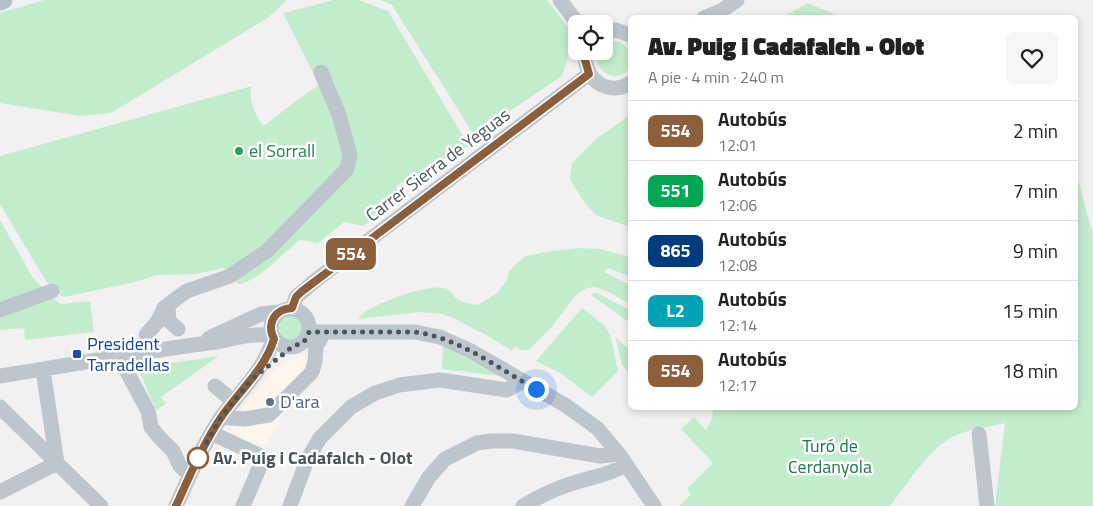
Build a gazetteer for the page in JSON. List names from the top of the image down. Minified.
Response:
{"streets":{"street":["Carrer Sierra de Yeguas"]},"parks":["Turó de Cerdanyola"],"places":{"other":["el Sorrall","D'ara","Av. Puig i Cadafalch - Olot"],"transit":["President Tarradellas"]},"lines":["bus line 554"],"page":{"on_map":"554","heading":["Av. Puig i Cadafalch - Olot","A pie · 4 min · 240 m"],"list":[{"mark":"554","name":"Autobús","note":"12:01","value":"2 min"},{"mark":"551","name":"Autobús","note":"12:06","value":"7 min"},{"mark":"865","name":"Autobús","note":"12:08","value":"9 min"},{"mark":"L2","name":"Autobús","note":"12:14","value":"15 min"},{"mark":"554","name":"Autobús","note":"12:17","value":"18 min"}]}}
